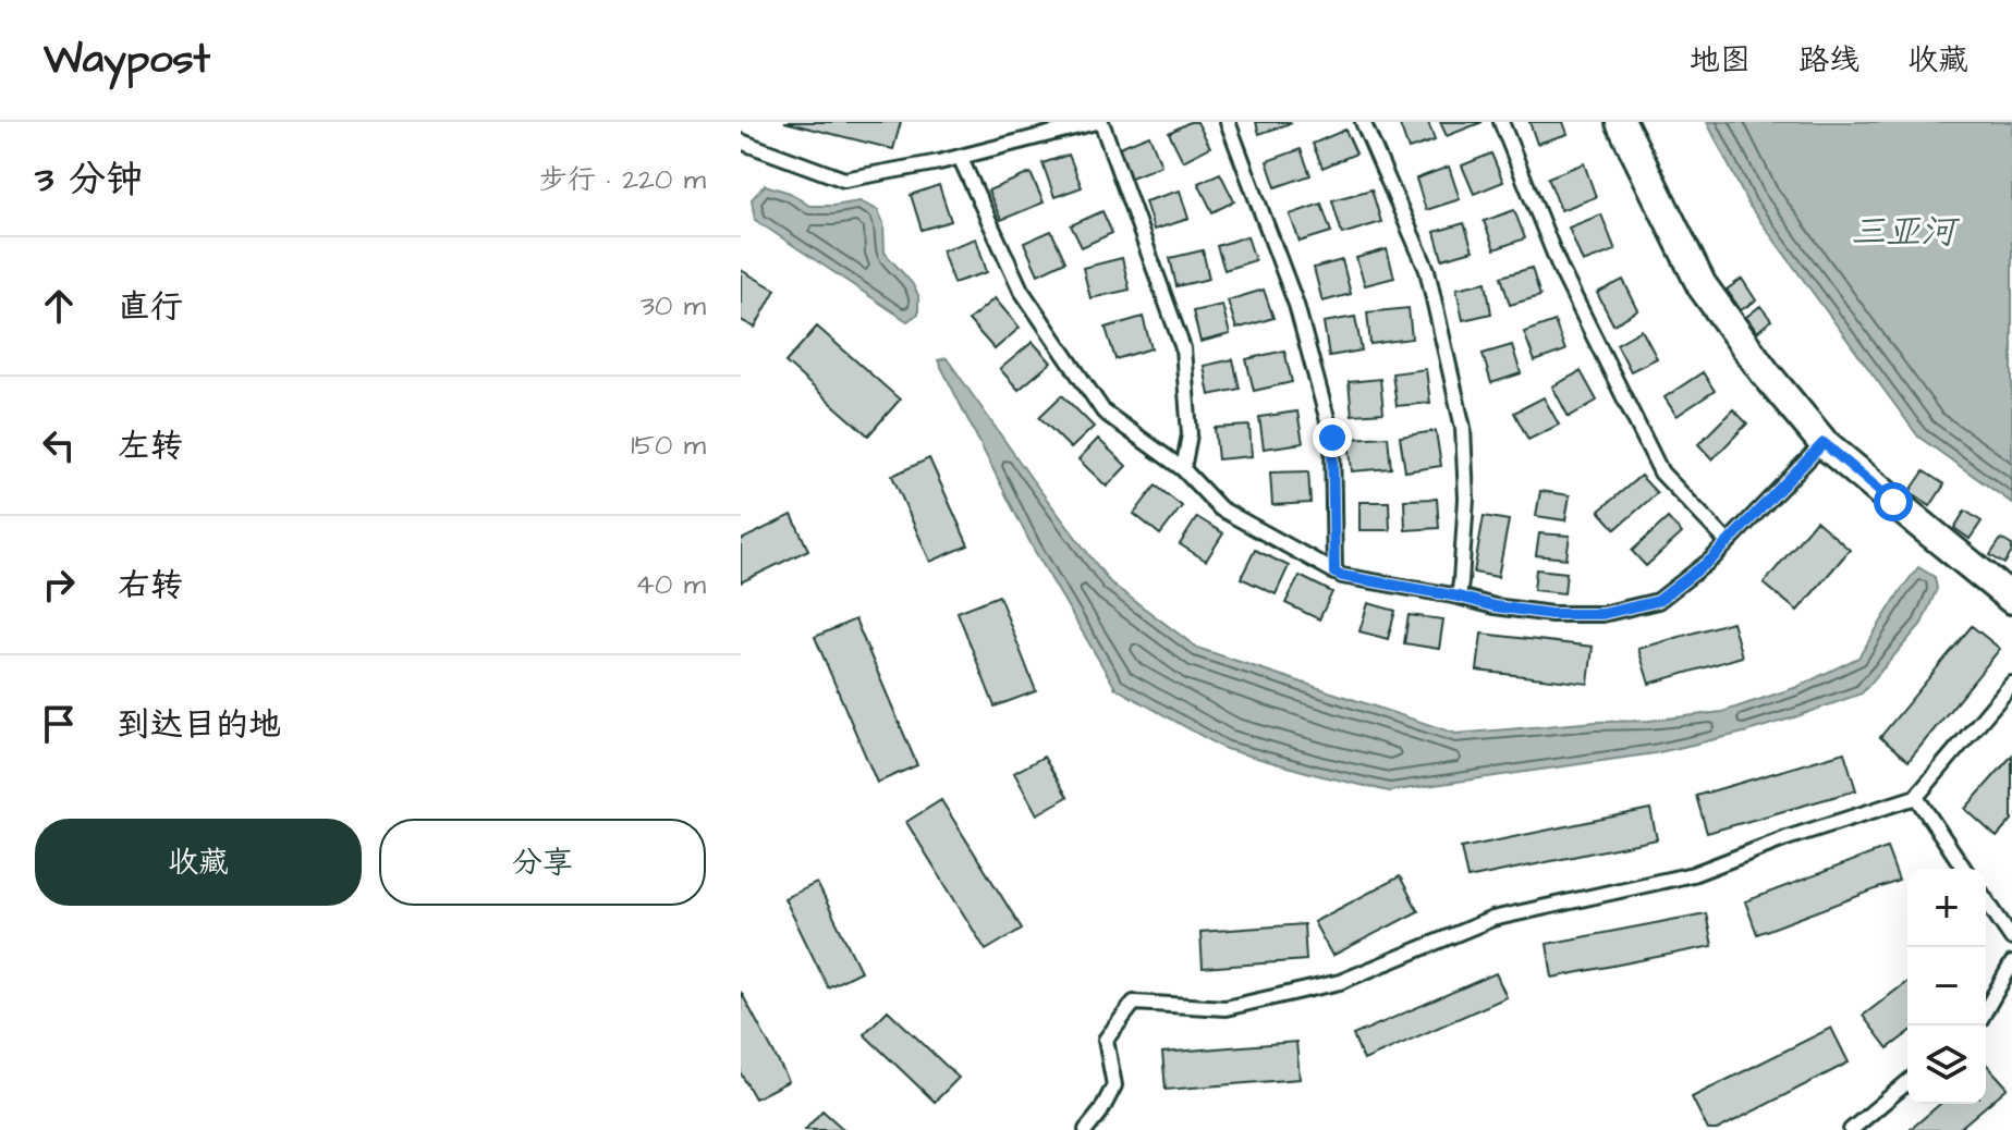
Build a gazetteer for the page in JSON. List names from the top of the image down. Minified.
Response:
{"water":["三亚河"],"page":{"header":"Waypost","nav":["地图","路线","收藏"],"heading":["3 分钟","步行 · 220 m"],"list":[["直行","30 m"],["左转","150 m"],["右转","40 m"],"到达目的地"],"buttons":["收藏","分享"],"map_buttons":["+","−"]}}
